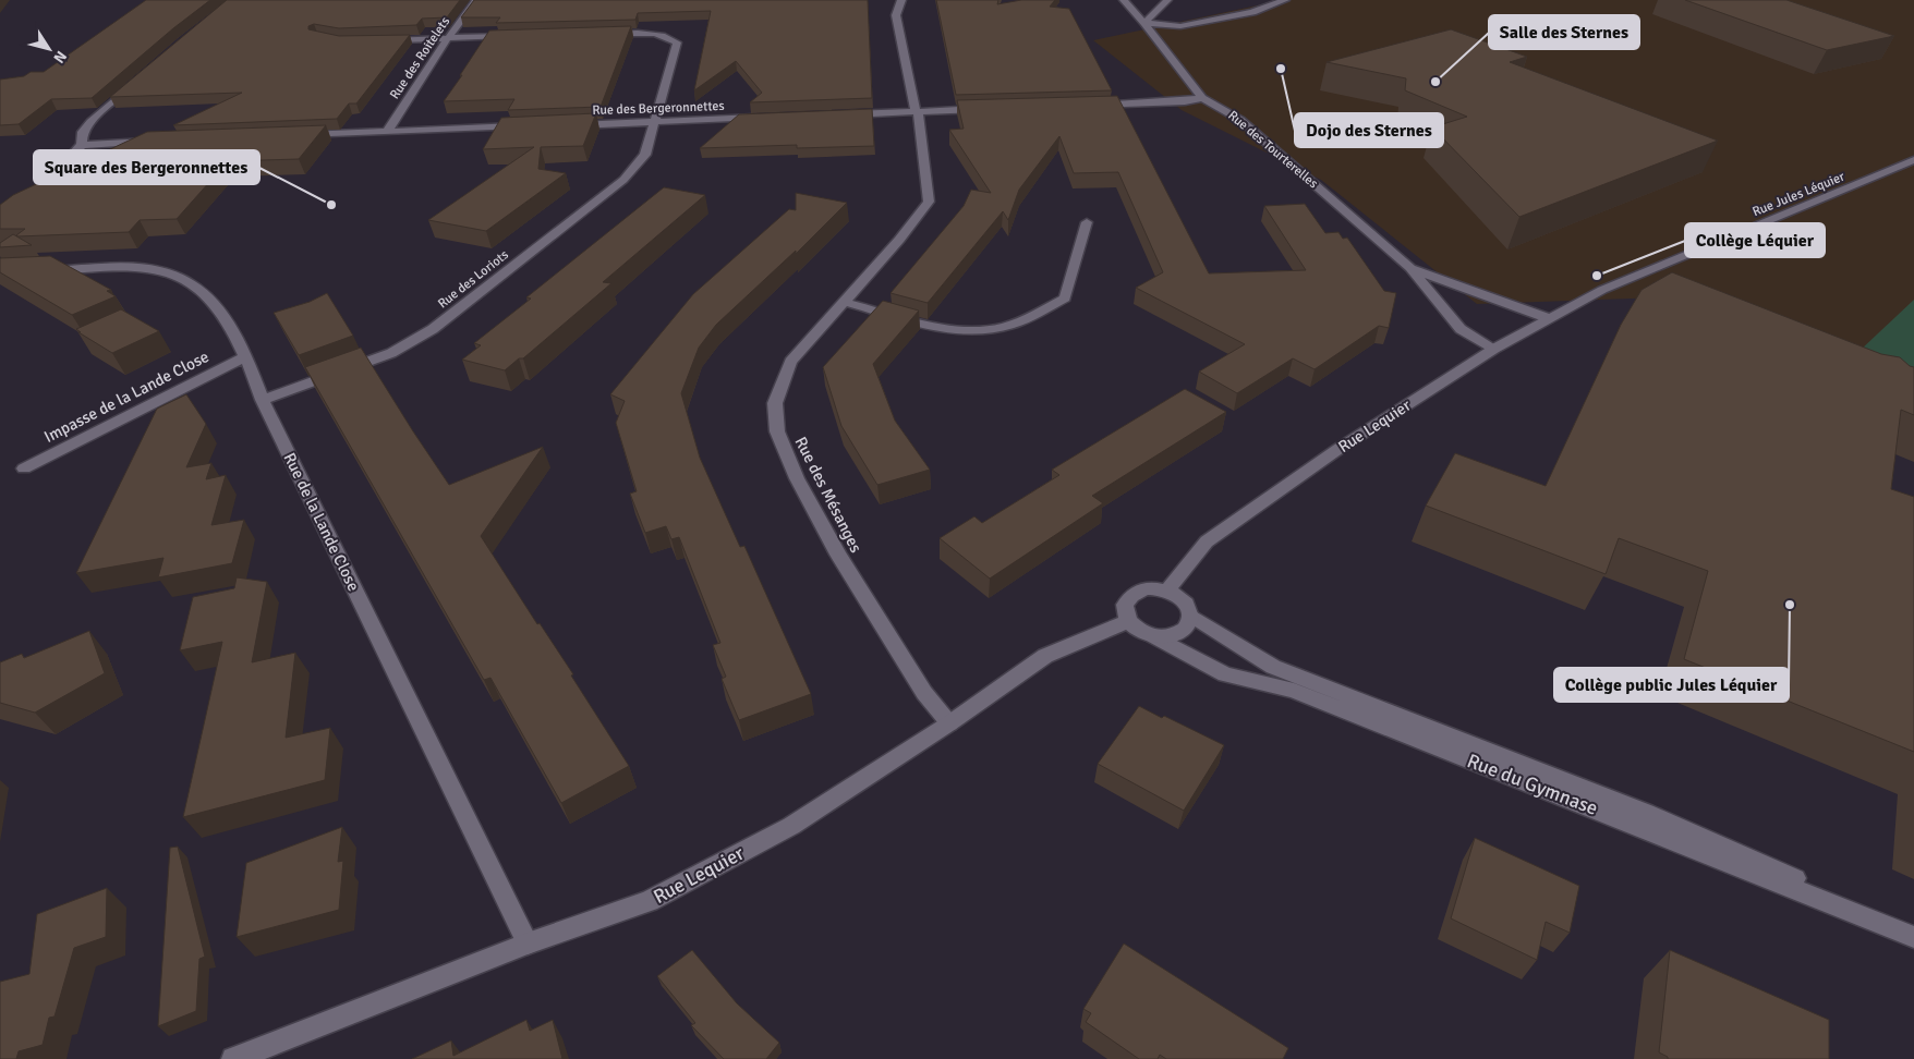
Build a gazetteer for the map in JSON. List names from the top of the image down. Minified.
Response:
{"streets":{"street":["Rue des Roitelets","Rue des Bergeronnettes","Rue des Tourterelles","Rue Jules Léquier","Rue des Loriots","Impasse de la Lande Close","Rue Lequier","Rue des Mésanges","Rue de la Lande Close","Rue du Gymnase"]},"crossings":[["Rue des Bergeronnettes","Rue des Loriots"],["Rue des Tourterelles","Rue Lequier"],["Rue Jules Léquier","Rue Lequier"],["Rue des Loriots","Rue de la Lande Close"],["Impasse de la Lande Close","Rue de la Lande Close"],["Rue Lequier","Rue des Mésanges"],["Rue Lequier","Rue de la Lande Close"],["Rue Lequier","Rue du Gymnase"]],"places":["Dojo des Sternes","Salle des Sternes","Square des Bergeronnettes","Collège Léquier","Collège public Jules Léquier"],"north":"bottom right"}
